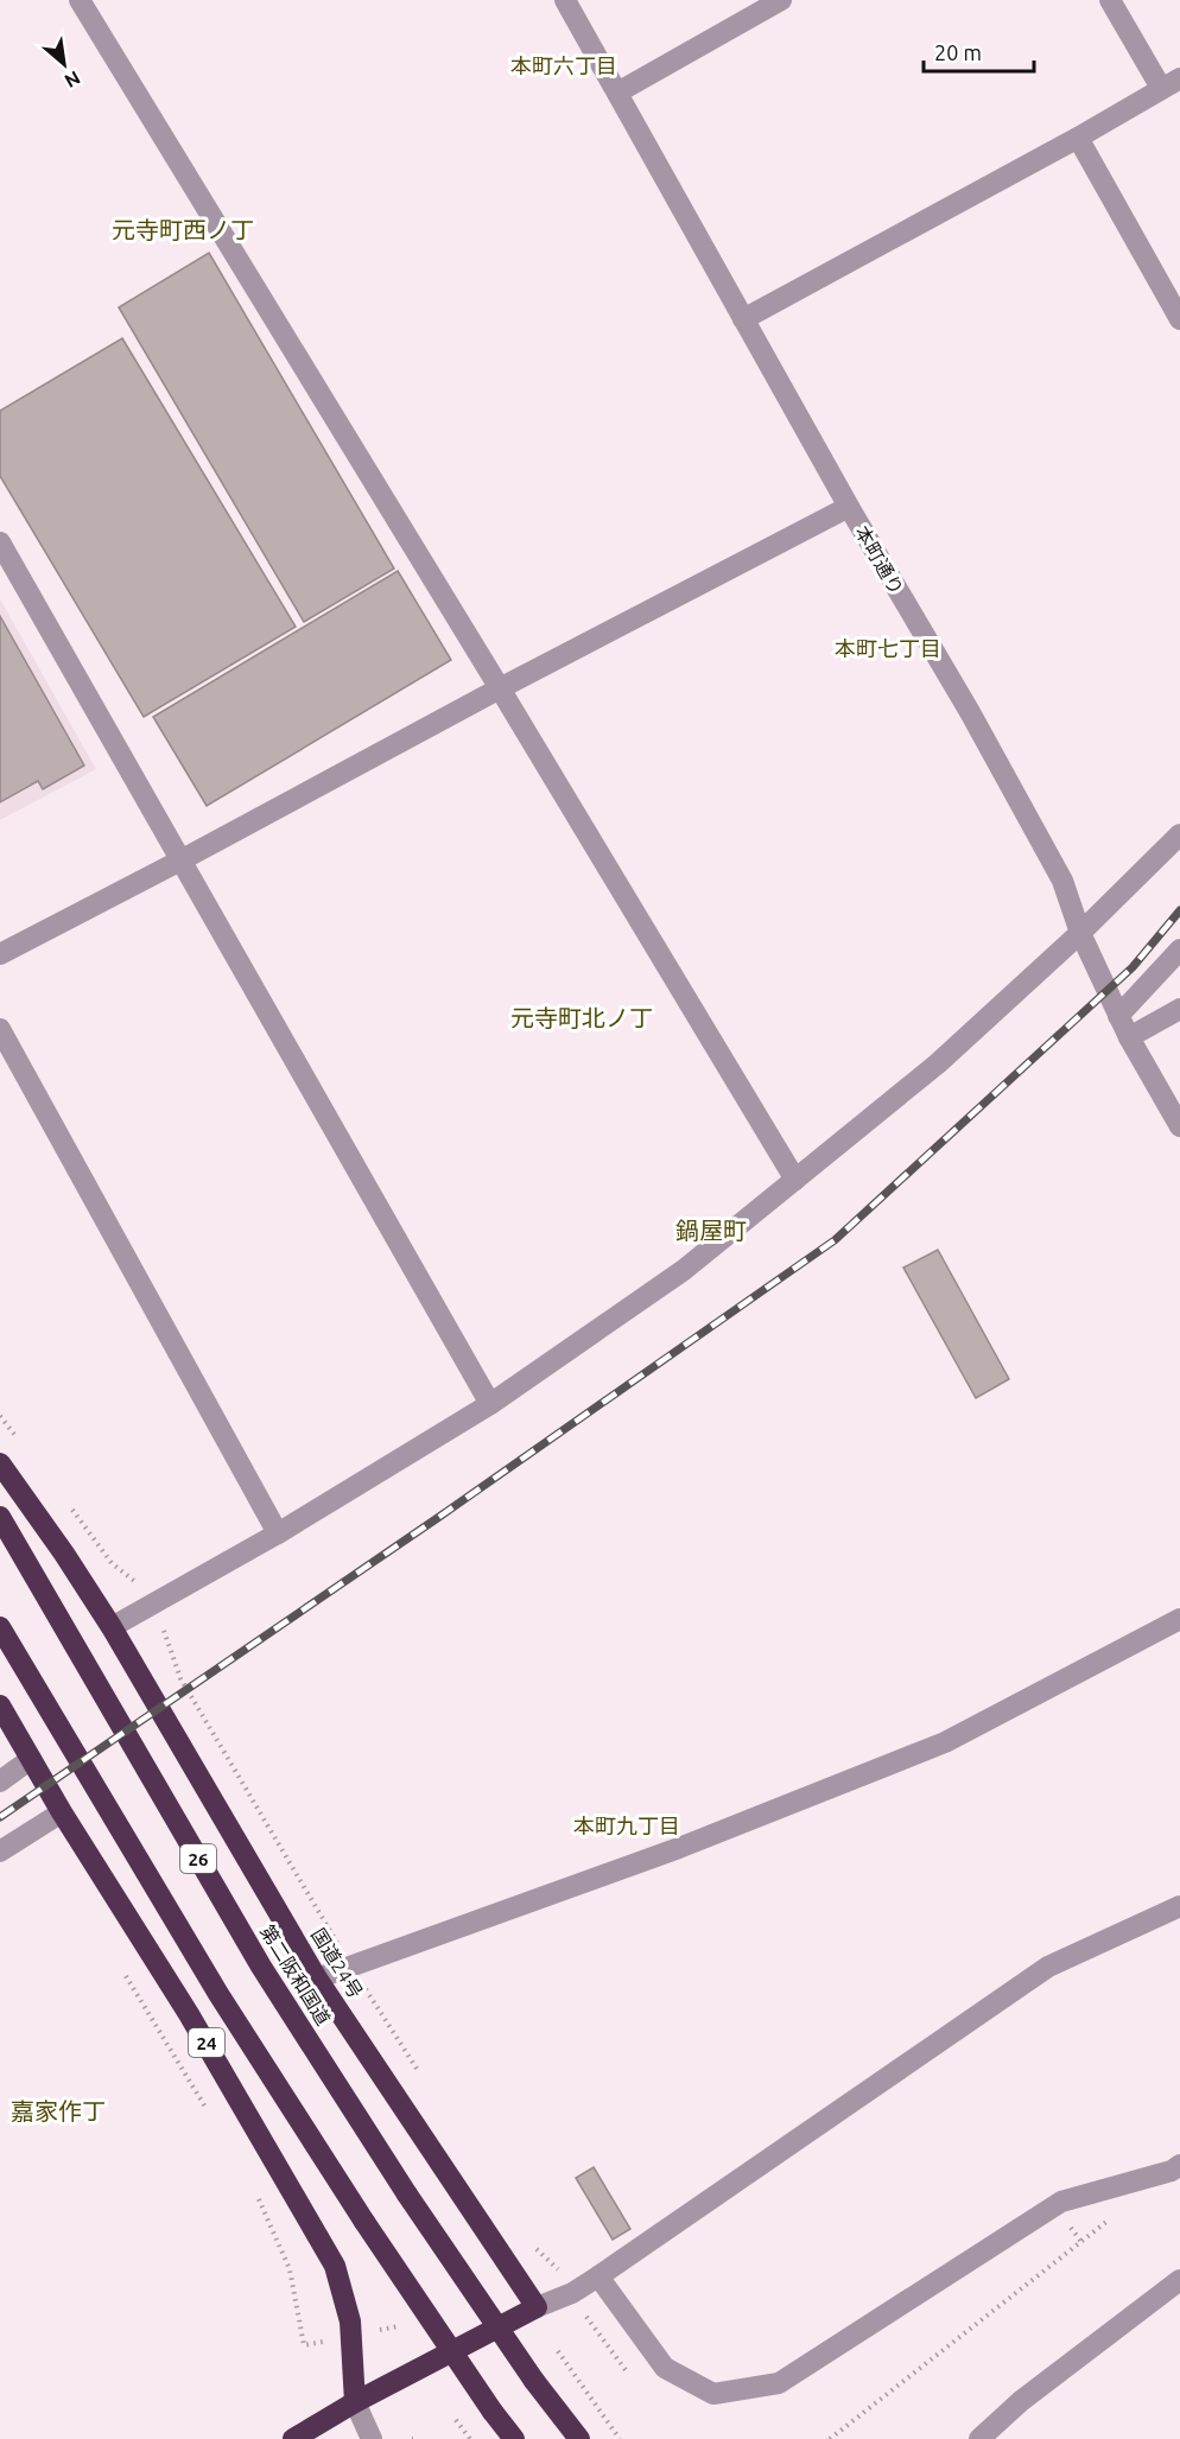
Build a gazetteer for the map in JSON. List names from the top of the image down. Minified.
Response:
{"streets":{"highway":["26","国道24号","第二阪和国道","24"],"street":["本町通り"]},"districts":["本町六丁目","元寺町西ノ丁","本町七丁目","元寺町北ノ丁","鍋屋町","本町九丁目","嘉家作丁"],"scale_bar":"20 m","north":"bottom right"}
